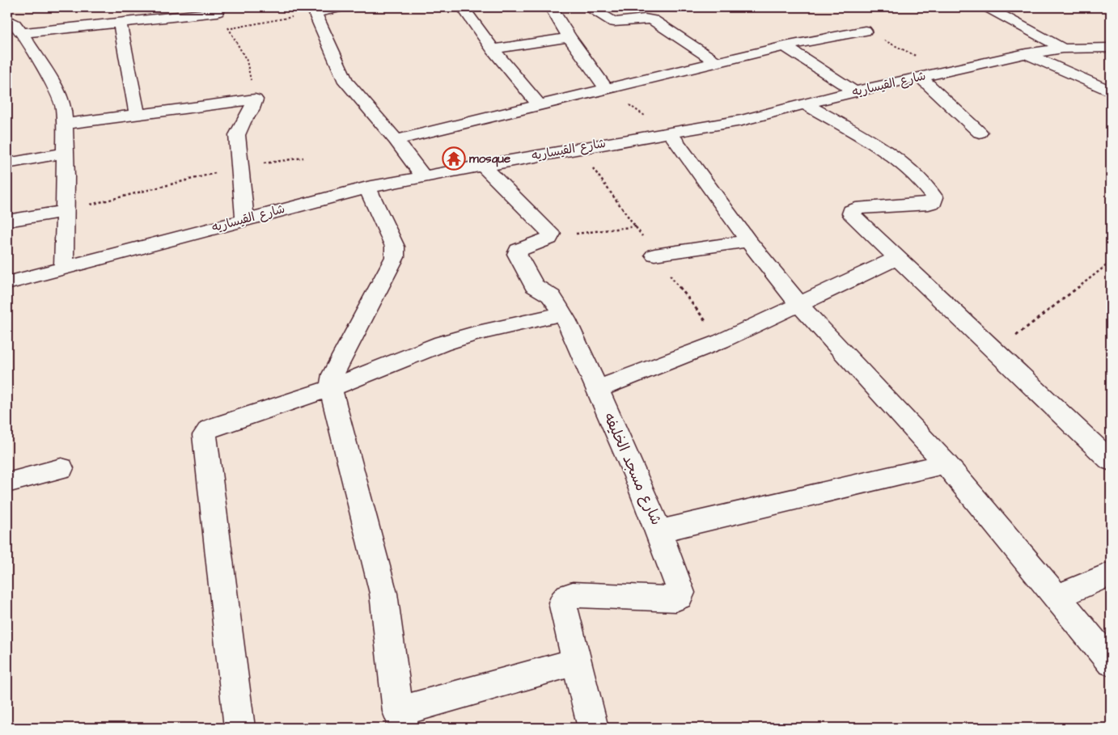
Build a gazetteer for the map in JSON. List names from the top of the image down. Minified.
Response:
{"streets":{"street":["شارع القيساريه","شارع مسجد الخليفه"]},"places":{"temple":["mosque"]}}
